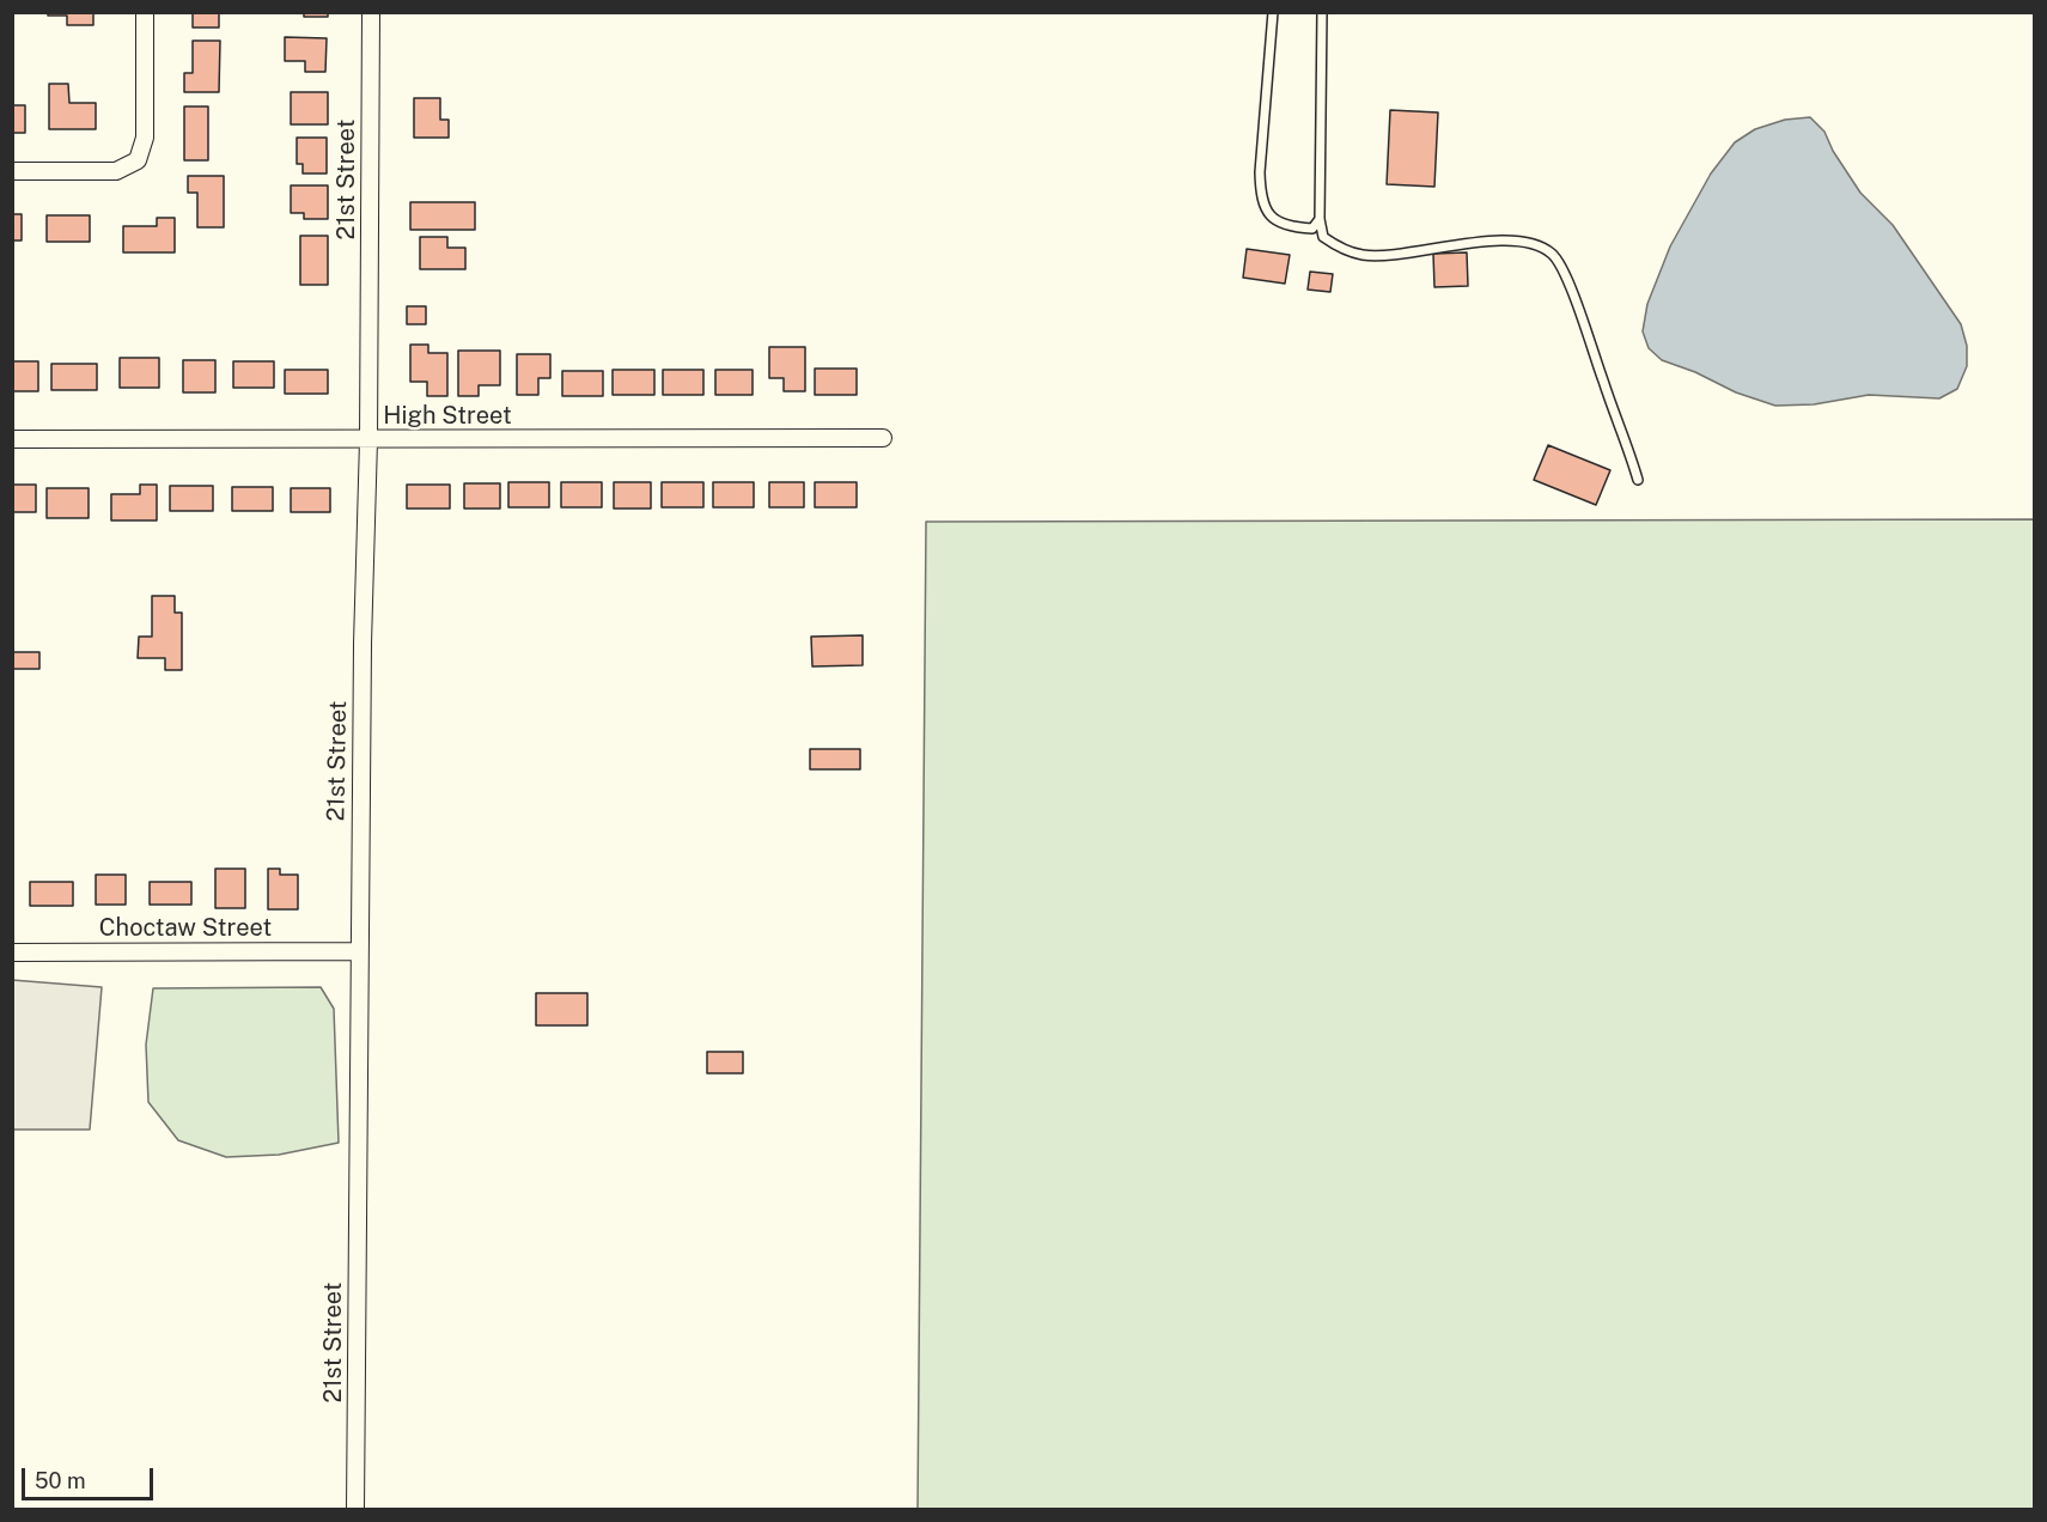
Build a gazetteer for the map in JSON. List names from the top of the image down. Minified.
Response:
{"streets":{"street":["21st Street","High Street","Choctaw Street"]},"crossings":[["21st Street","High Street"],["21st Street","Choctaw Street"]],"scale_bar":"50 m"}
